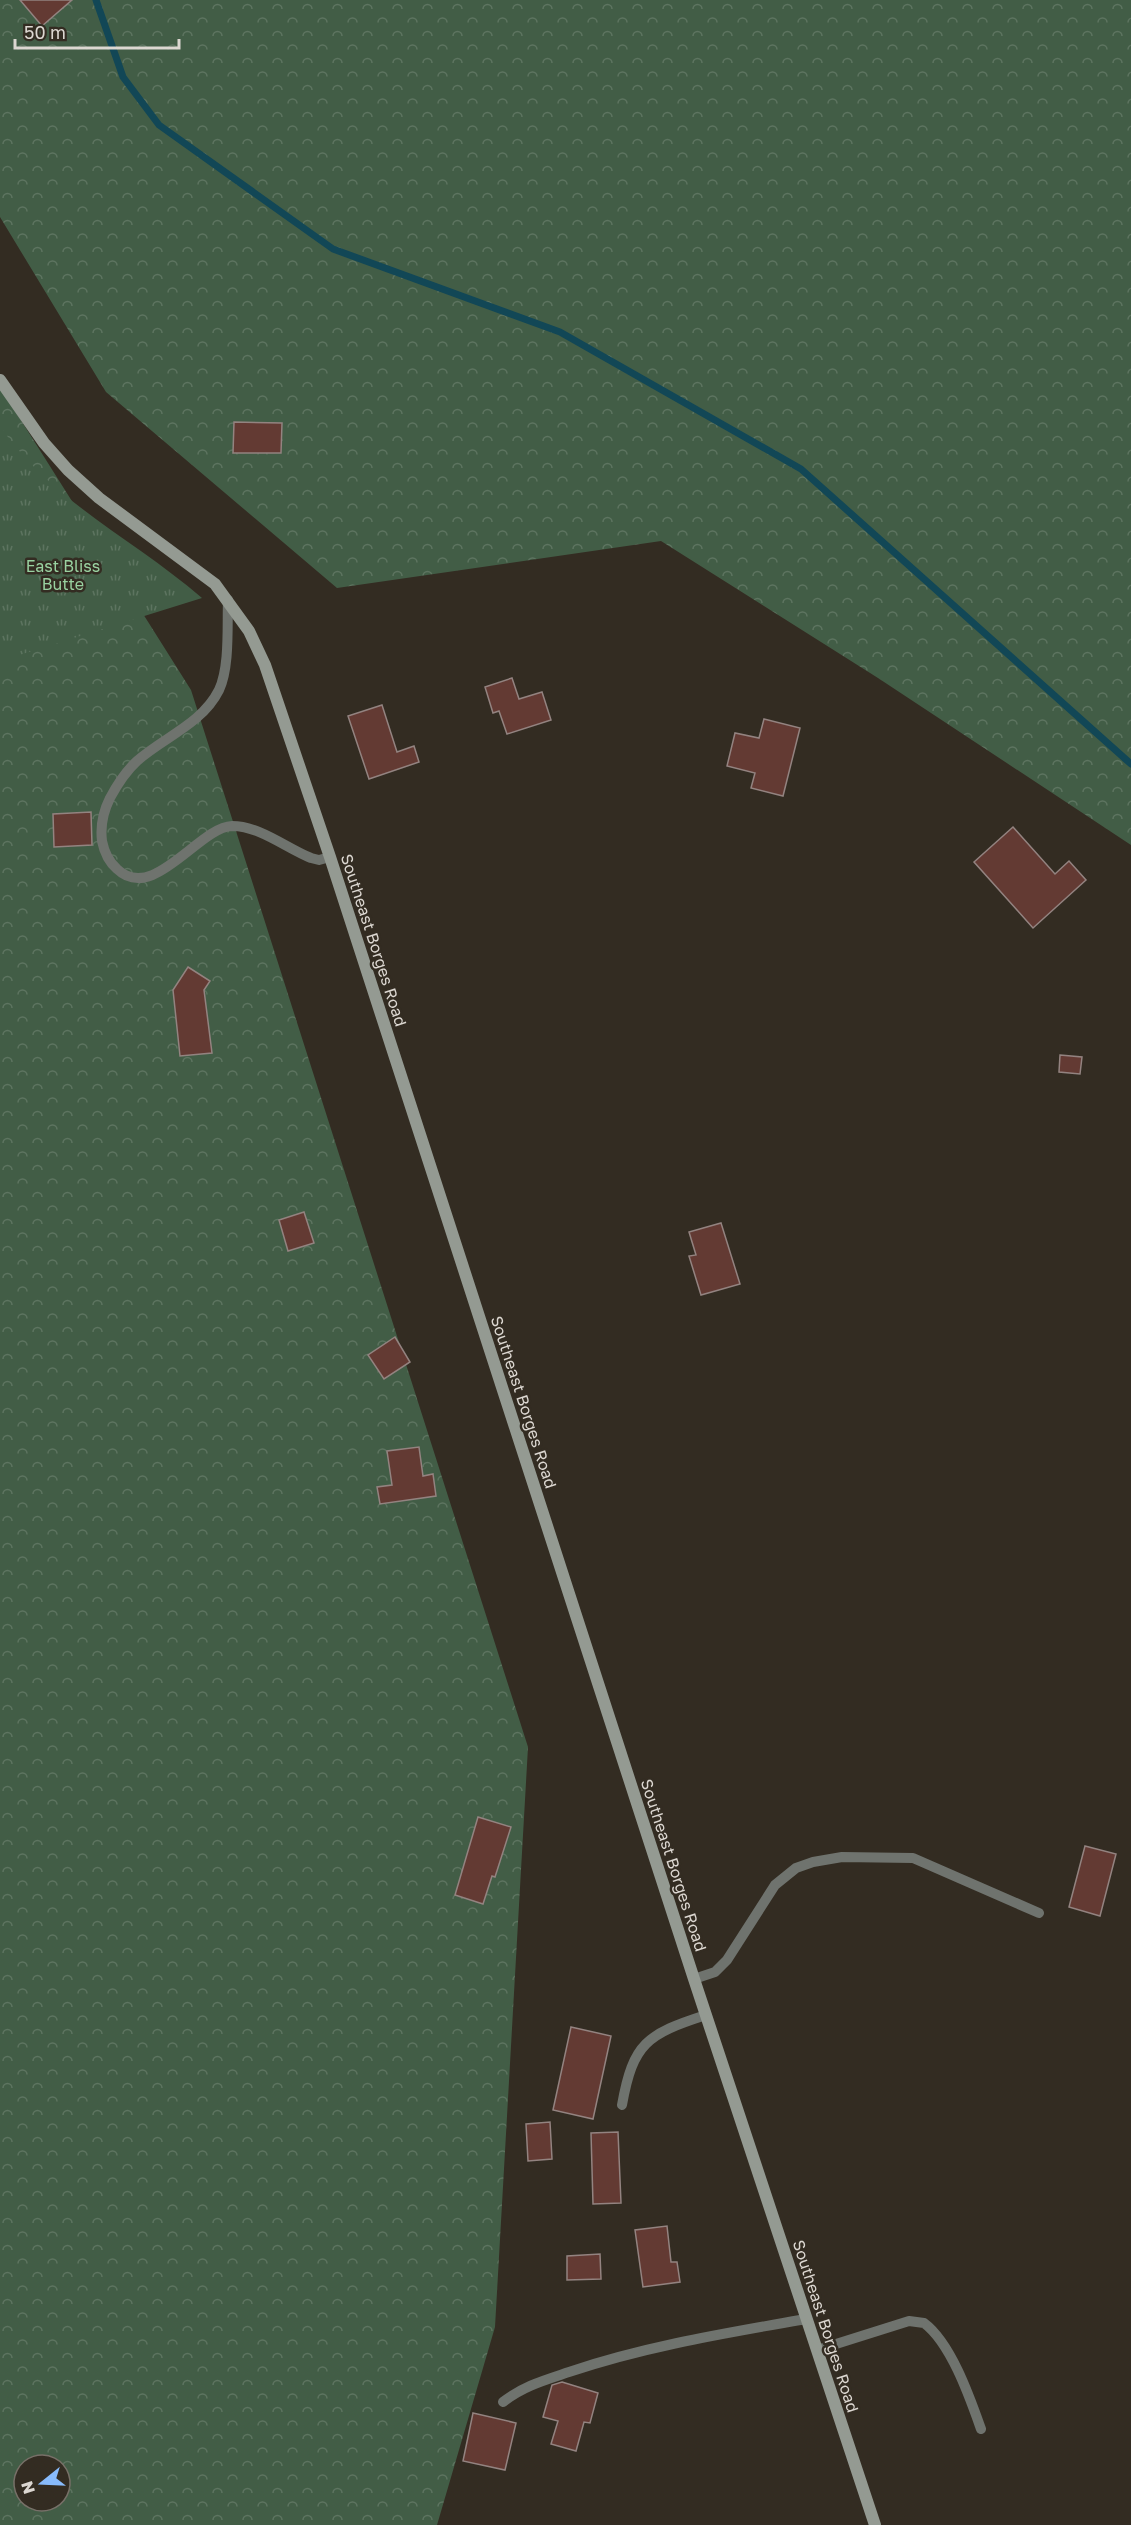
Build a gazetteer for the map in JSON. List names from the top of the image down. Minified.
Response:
{"streets":{"street":["Southeast Borges Road"]},"parks":["East Bliss Butte"],"scale_bar":"50 m","north":"left"}
